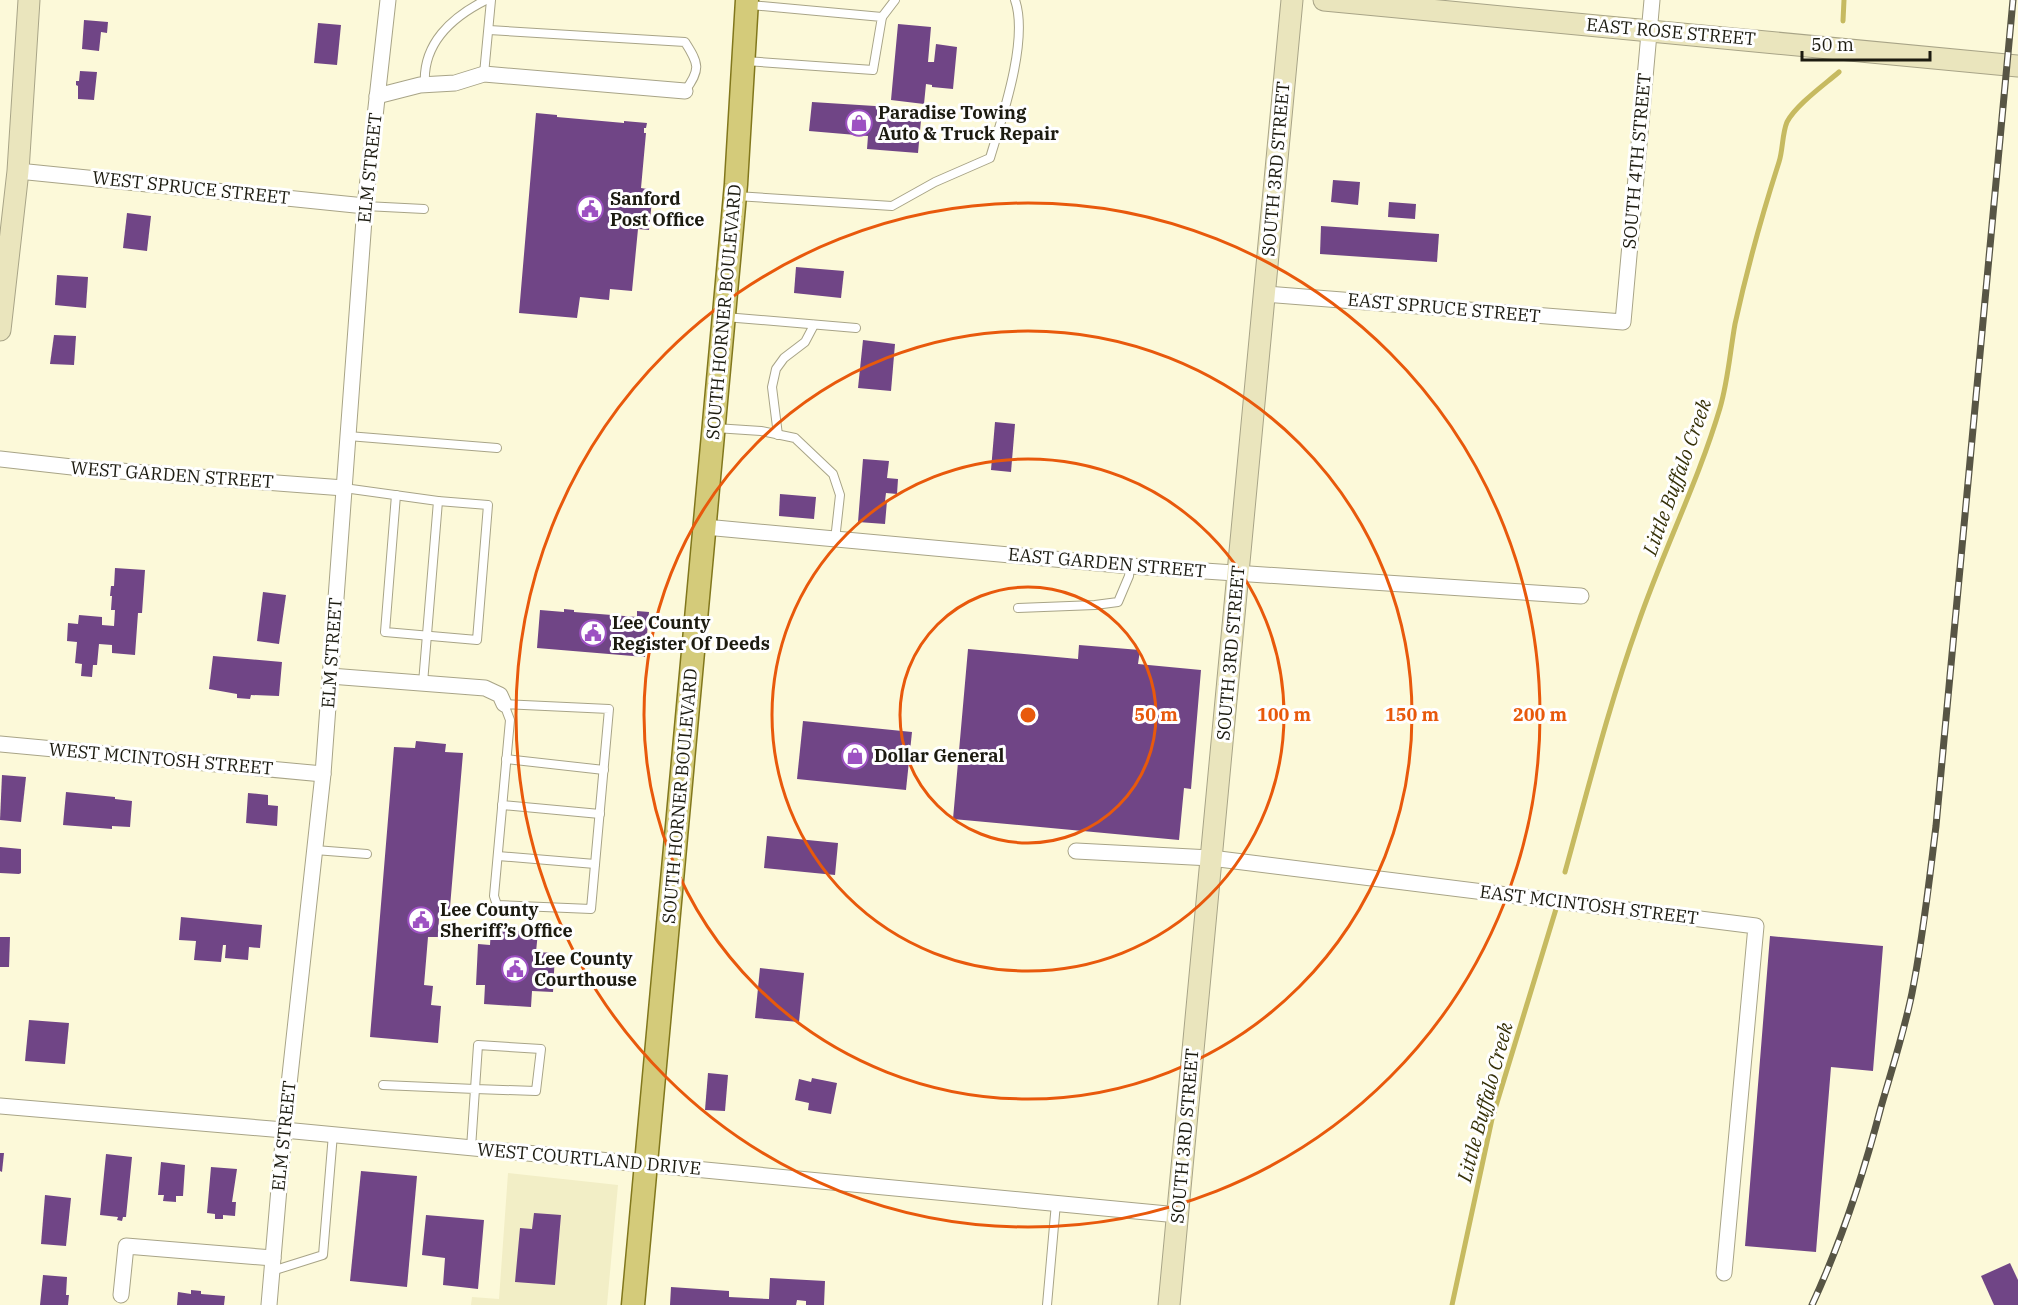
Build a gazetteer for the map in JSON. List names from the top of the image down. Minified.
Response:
{"streets":{"main road":["SOUTH HORNER BOULEVARD"],"street":["EAST ROSE STREET","SOUTH 4TH STREET","ELM STREET","SOUTH 3RD STREET","WEST SPRUCE STREET","EAST SPRUCE STREET","WEST GARDEN STREET","EAST GARDEN STREET","WEST MCINTOSH STREET","EAST MCINTOSH STREET","WEST COURTLAND DRIVE"]},"crossings":[["EAST ROSE STREET","SOUTH 4TH STREET"],["SOUTH 4TH STREET","EAST SPRUCE STREET"],["ELM STREET","WEST SPRUCE STREET"],["ELM STREET","WEST GARDEN STREET"],["ELM STREET","WEST MCINTOSH STREET"],["ELM STREET","WEST COURTLAND DRIVE"],["SOUTH 3RD STREET","EAST SPRUCE STREET"],["SOUTH 3RD STREET","EAST GARDEN STREET"],["SOUTH 3RD STREET","EAST MCINTOSH STREET"],["SOUTH 3RD STREET","WEST COURTLAND DRIVE"],["SOUTH HORNER BOULEVARD","EAST GARDEN STREET"],["SOUTH HORNER BOULEVARD","WEST COURTLAND DRIVE"]],"water":["Little Buffalo Creek"],"places":{"shop":["Paradise Towing Auto & Truck Repair","Dollar General"],"public building":["Sanford Post Office","Lee County Register Of Deeds","Lee County Sheriff’s Office","Lee County Courthouse"]},"scale_bar":"50 m","rings":["50 m","100 m","150 m","200 m"]}
